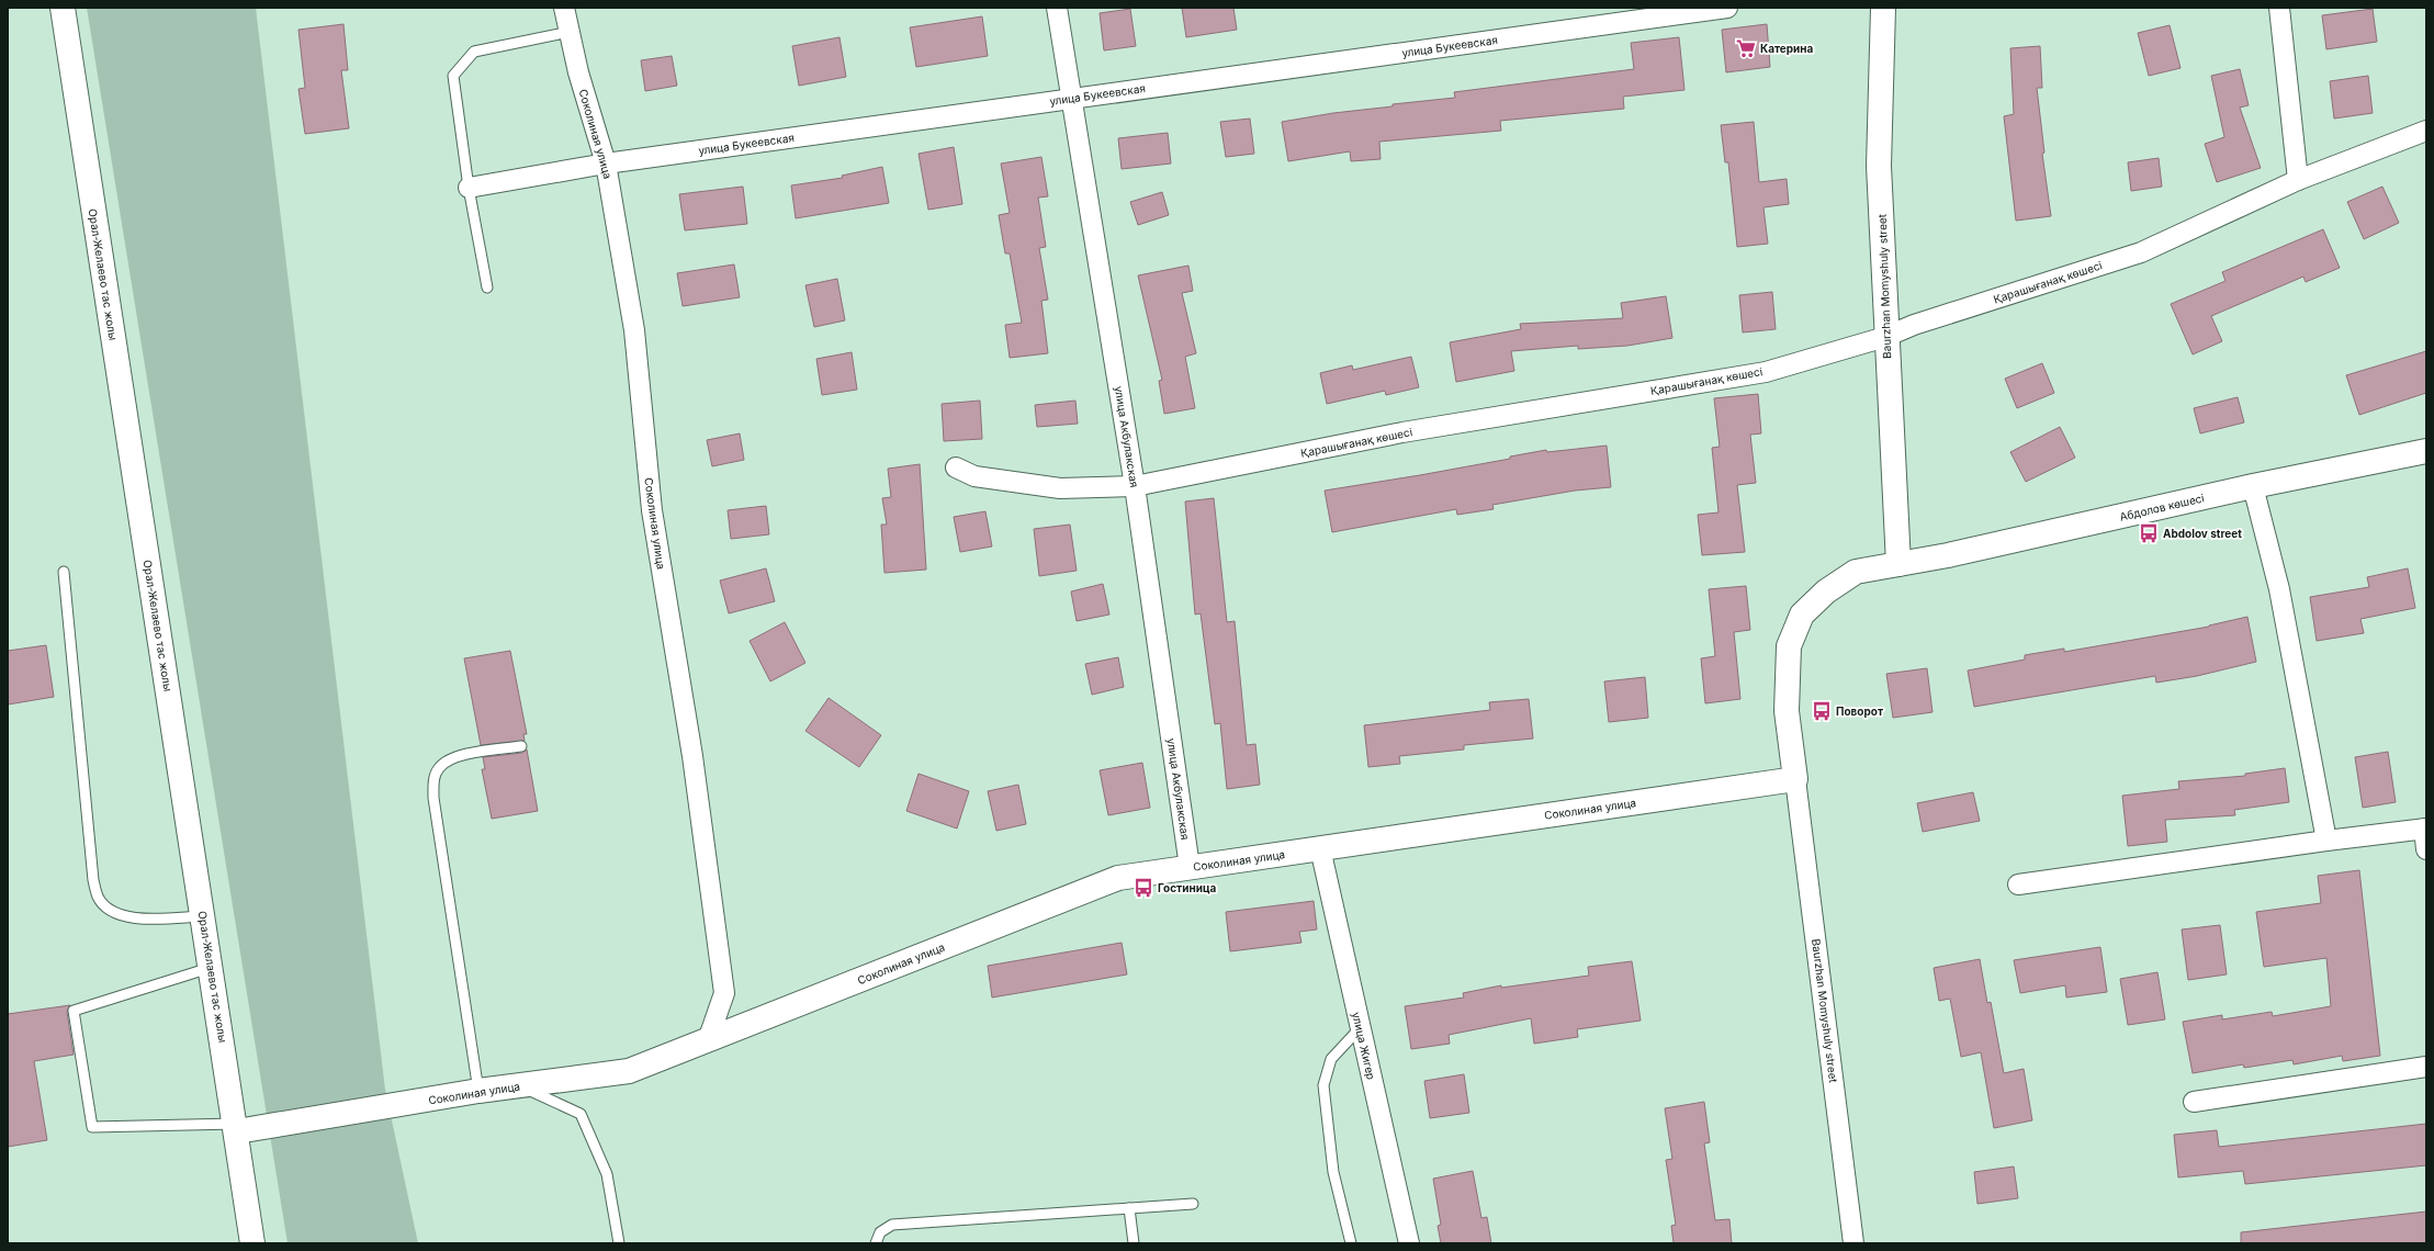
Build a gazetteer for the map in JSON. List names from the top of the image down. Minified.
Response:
{"streets":{"street":["улица Букеевская","Соколиная улица","Орал-Желаево тас жолы","Қарашығанақ көшесі","Baurzhan Momyshuly street","улица Акбулакская","Абдолов көшесі","улица Жигер"]},"crossings":[["улица Букеевская","Соколиная улица"],["улица Букеевская","улица Акбулакская"],["Соколиная улица","Орал-Желаево тас жолы"],["Соколиная улица","Baurzhan Momyshuly street"],["Соколиная улица","улица Акбулакская"],["Соколиная улица","Абдолов көшесі"],["Соколиная улица","улица Жигер"],["Қарашығанақ көшесі","Baurzhan Momyshuly street"],["Қарашығанақ көшесі","улица Акбулакская"],["Baurzhan Momyshuly street","Абдолов көшесі"]],"places":{"supermarket":["Катерина"],"bus stop":["Abdolov street","Поворот","Гостиница"]}}
